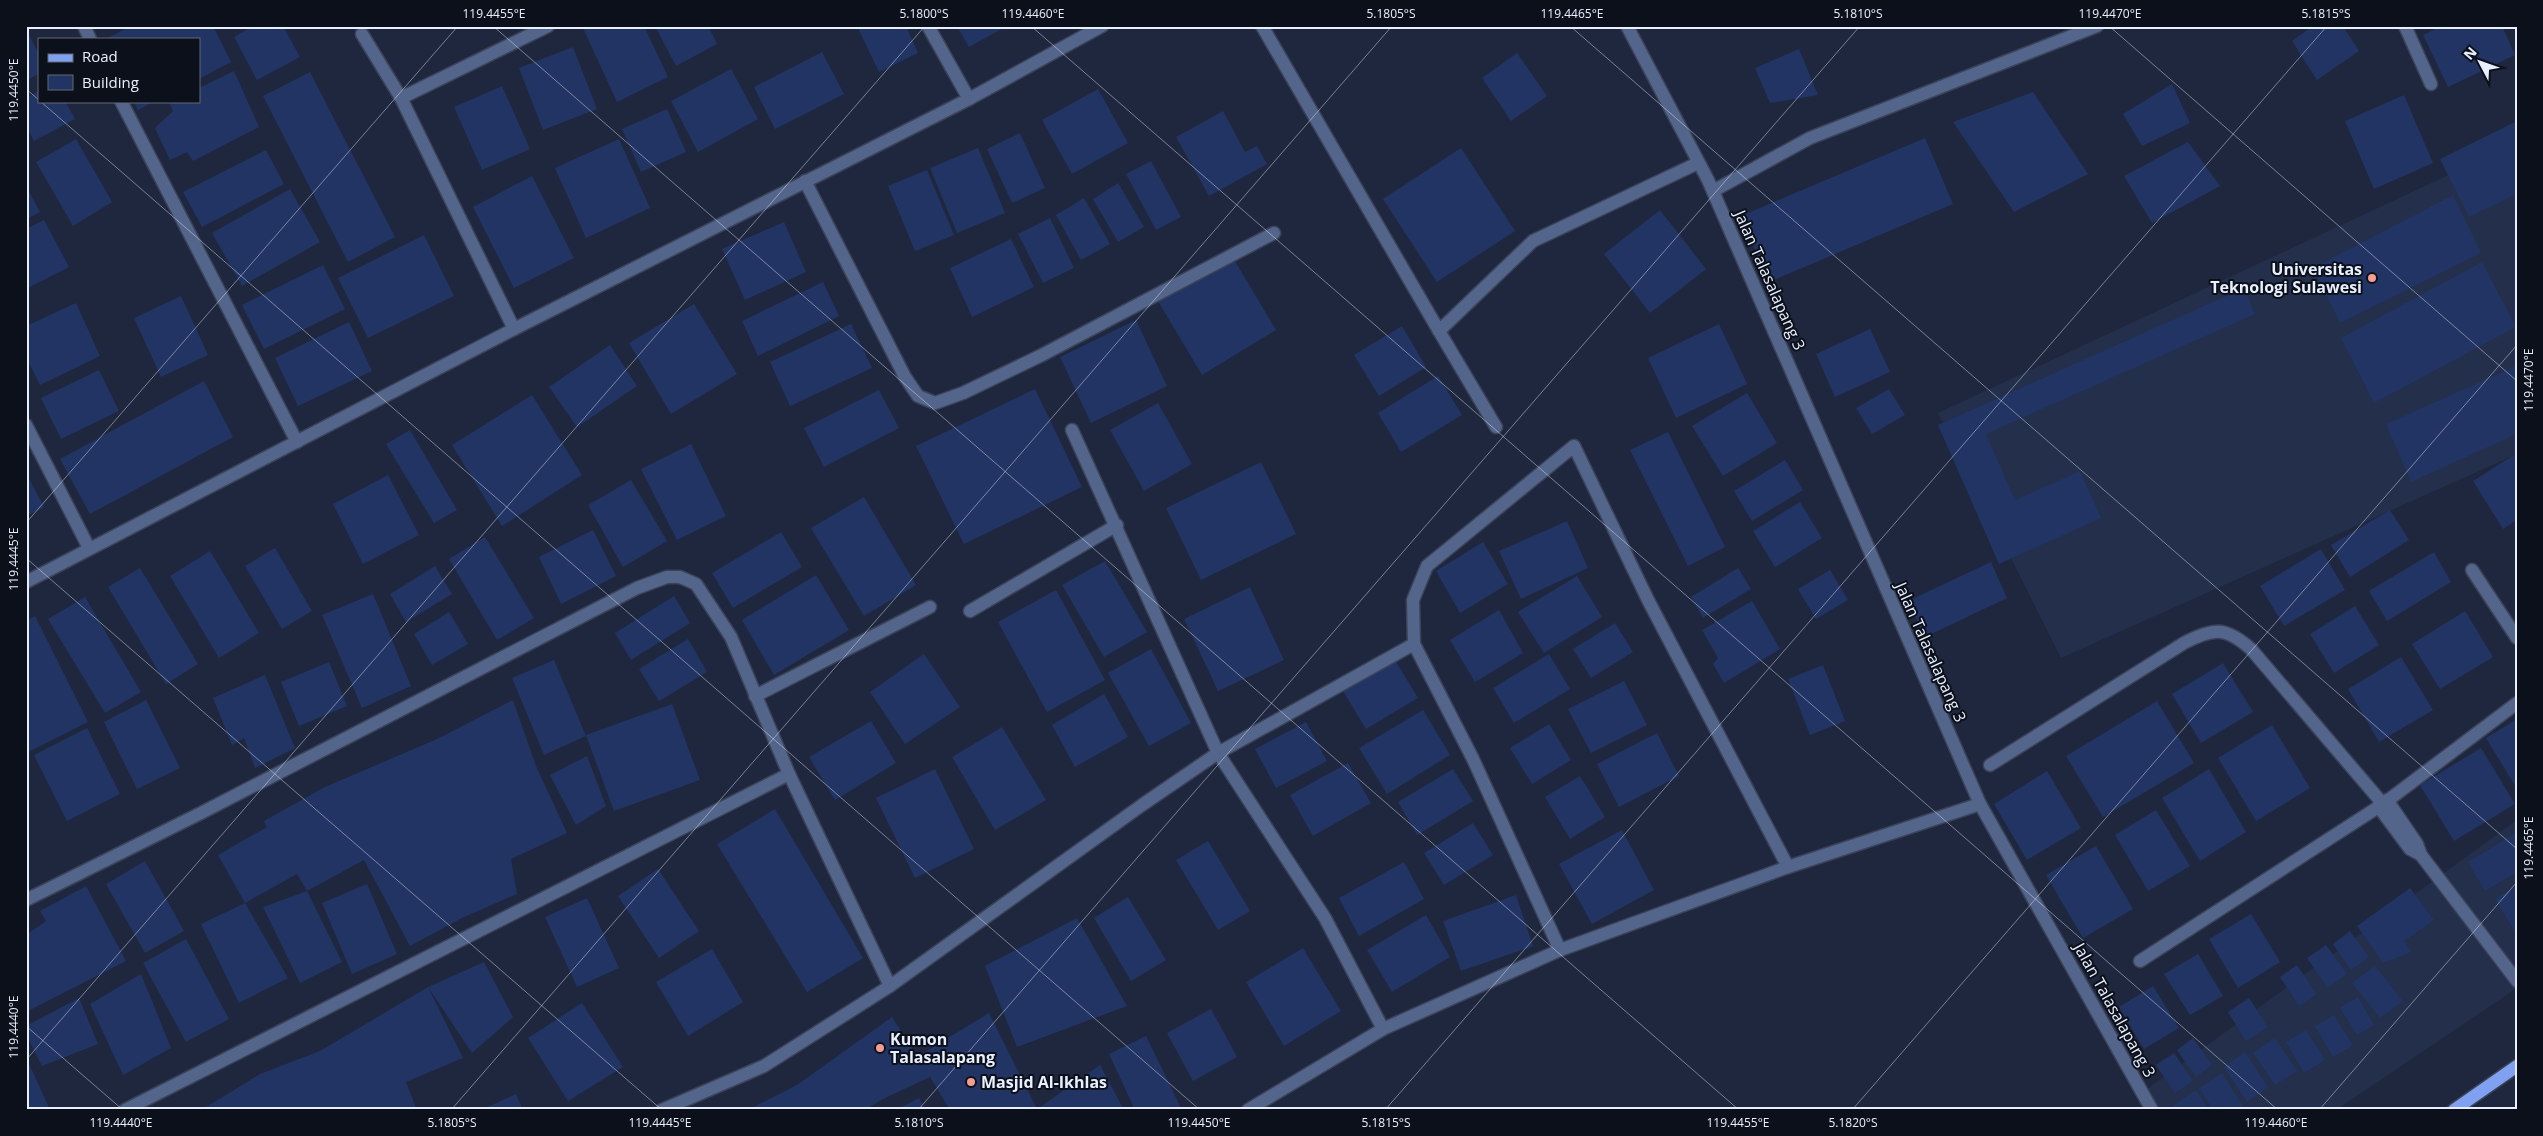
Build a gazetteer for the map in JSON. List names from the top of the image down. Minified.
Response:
{"streets":{"street":["Jalan Talasalapang 3"]},"places":["Universitas Teknologi Sulawesi","Kumon Talasalapang","Masjid Al-Ikhlas"],"legend":["Road","Building"],"north":"top left","coordinates":["119.4455°E","5.1800°S","119.4460°E","5.1805°S","119.4465°E","5.1810°S","119.4470°E","5.1815°S","119.4450°E","119.4445°E","119.4440°E","5.1820°S"]}
